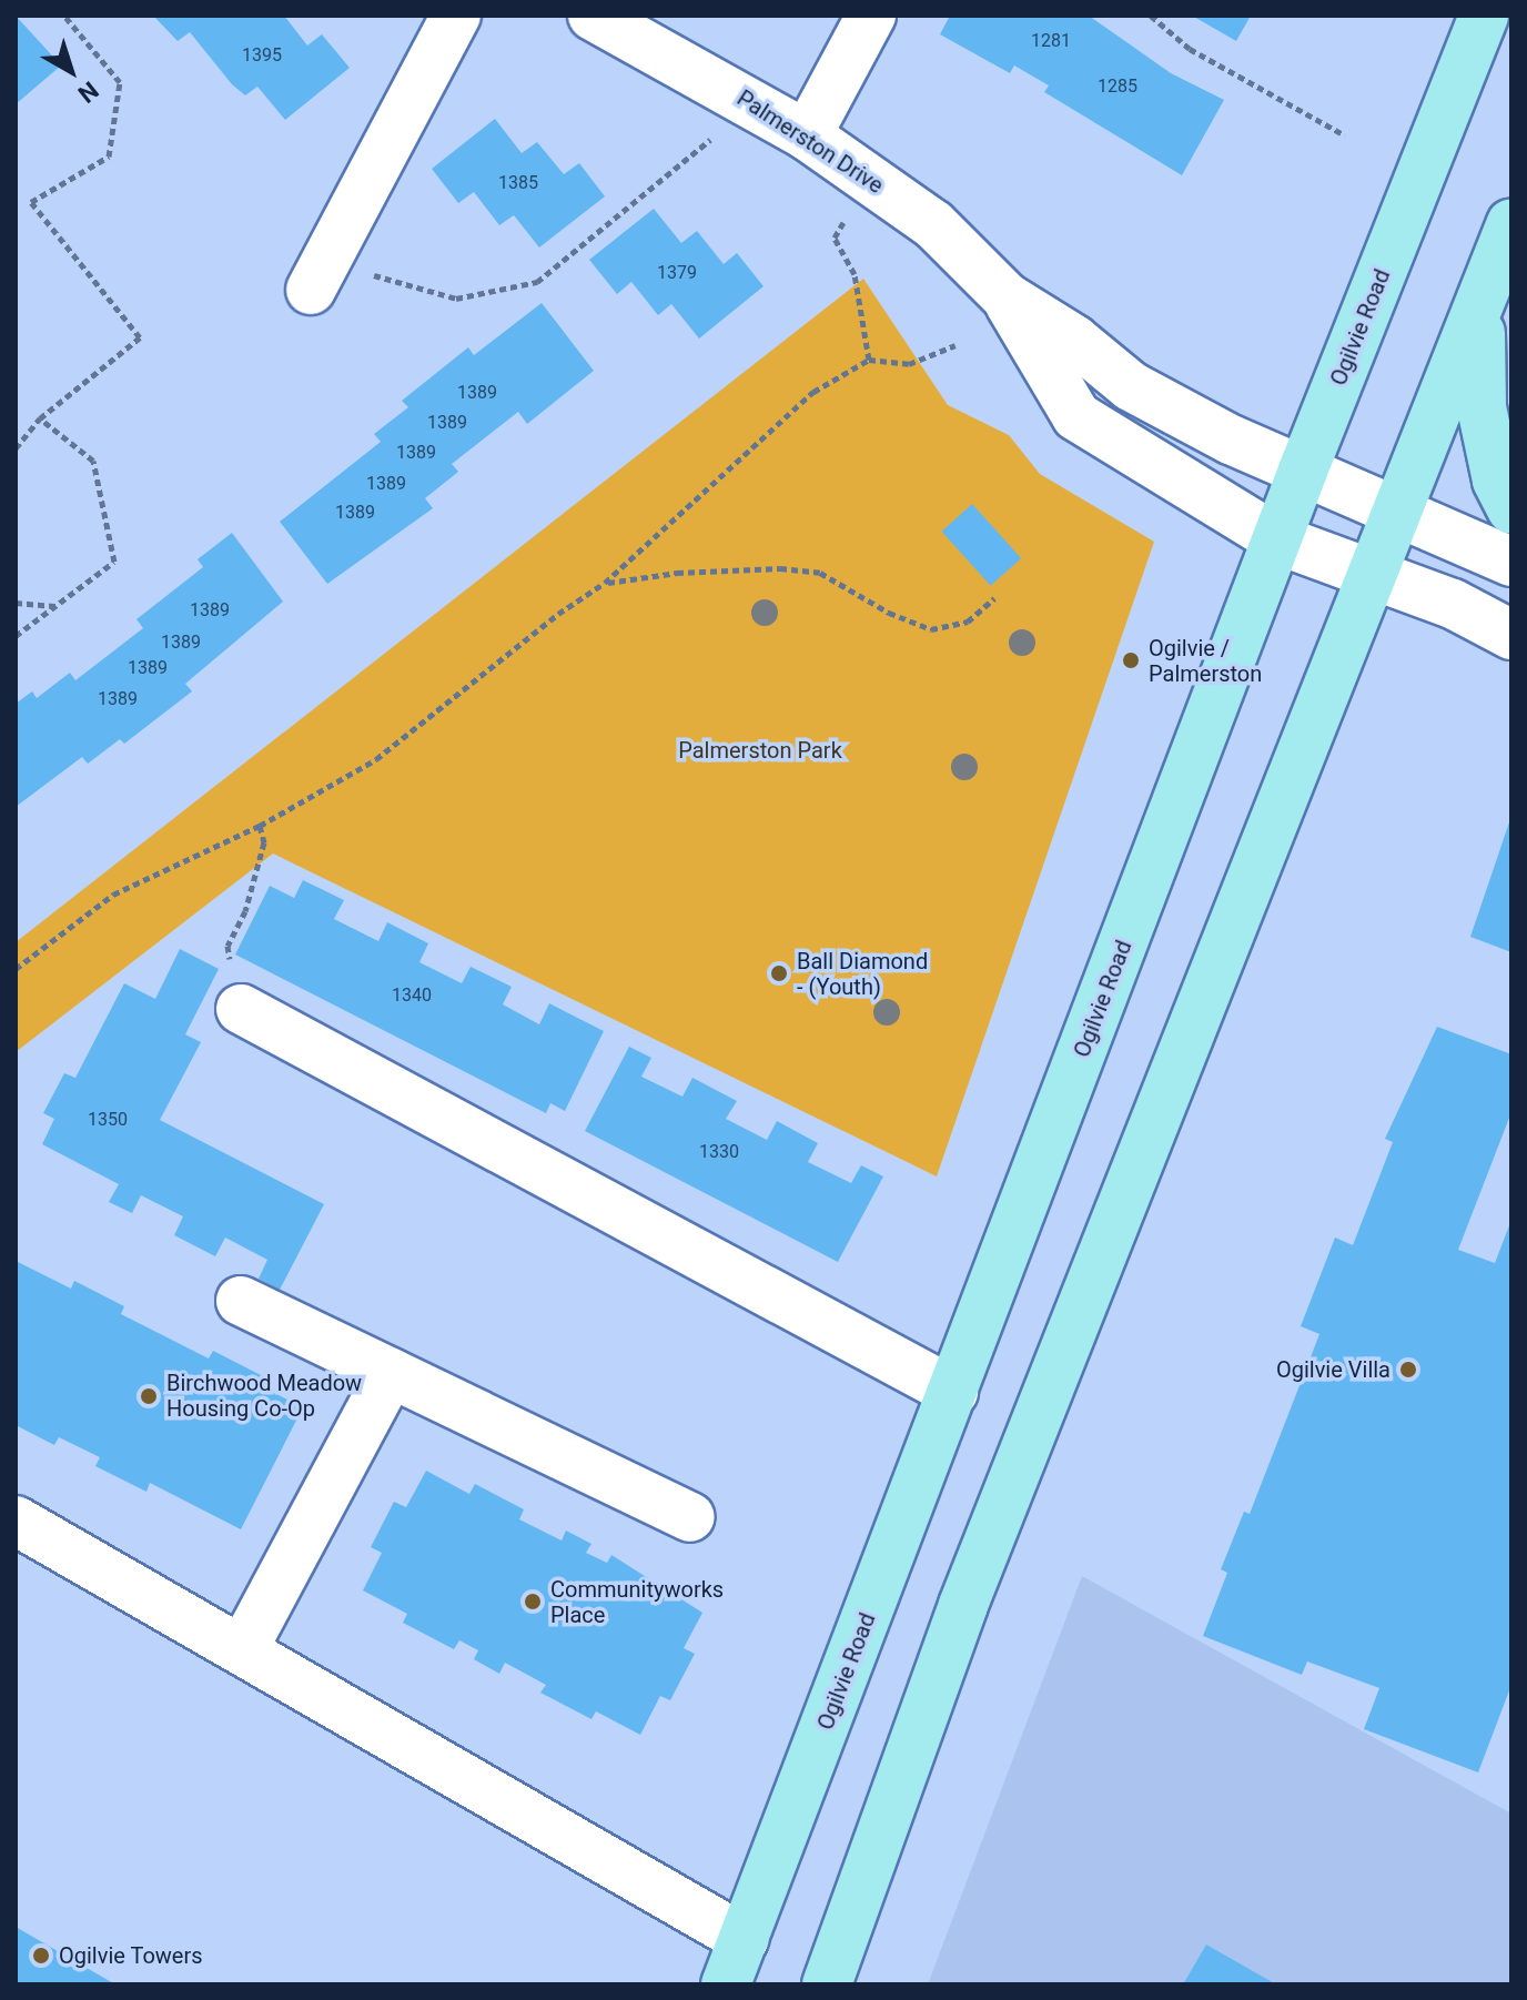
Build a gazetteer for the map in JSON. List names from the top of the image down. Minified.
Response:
{"streets":{"main road":["Ogilvie Road"],"street":["Palmerston Drive"]},"crossings":[["Palmerston Drive","Ogilvie Road"]],"parks":["Palmerston Park"],"places":["Ogilvie / Palmerston","Ball Diamond - (Youth)","Ogilvie Villa","Birchwood Meadow Housing Co-Op","Communityworks Place","Ogilvie Towers"],"house_numbers":["1281","1395","1285","1385","1379","1389","1389","1389","1389","1389","1389","1389","1389","1389","1340","1350","1330"],"north":"bottom right"}
